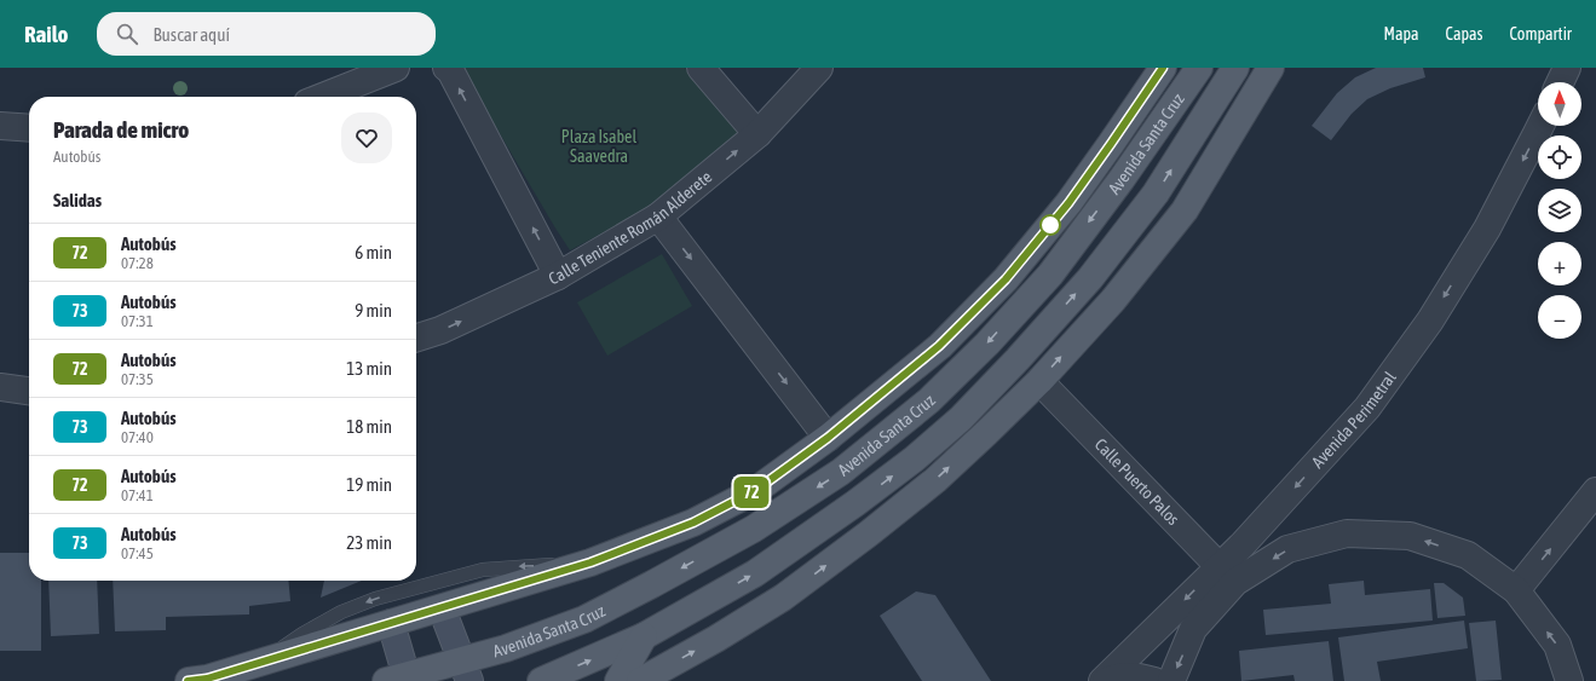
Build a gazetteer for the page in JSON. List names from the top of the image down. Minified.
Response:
{"streets":{"main road":["Avenida Santa Cruz"],"street":["Calle Teniente Román Alderete","Avenida Perimetral","Calle Puerto Palos"]},"crossings":[["Avenida Perimetral","Calle Puerto Palos"]],"one_way":["Calle Teniente Román Alderete"],"parks":["Plaza Isabel Saavedra"],"lines":["bus line 72"],"north":"top","page":{"header":"Railo","search":"Buscar aquí","nav":["Mapa","Capas","Compartir"],"on_map":"72","map_buttons":["+","−"],"heading":[["Parada de micro","Autobús"],"Salidas"],"list":[{"mark":"72","name":"Autobús","note":"07:28","value":"6 min"},{"mark":"73","name":"Autobús","note":"07:31","value":"9 min"},{"mark":"72","name":"Autobús","note":"07:35","value":"13 min"},{"mark":"73","name":"Autobús","note":"07:40","value":"18 min"},{"mark":"72","name":"Autobús","note":"07:41","value":"19 min"},{"mark":"73","name":"Autobús","note":"07:45","value":"23 min"}]}}
